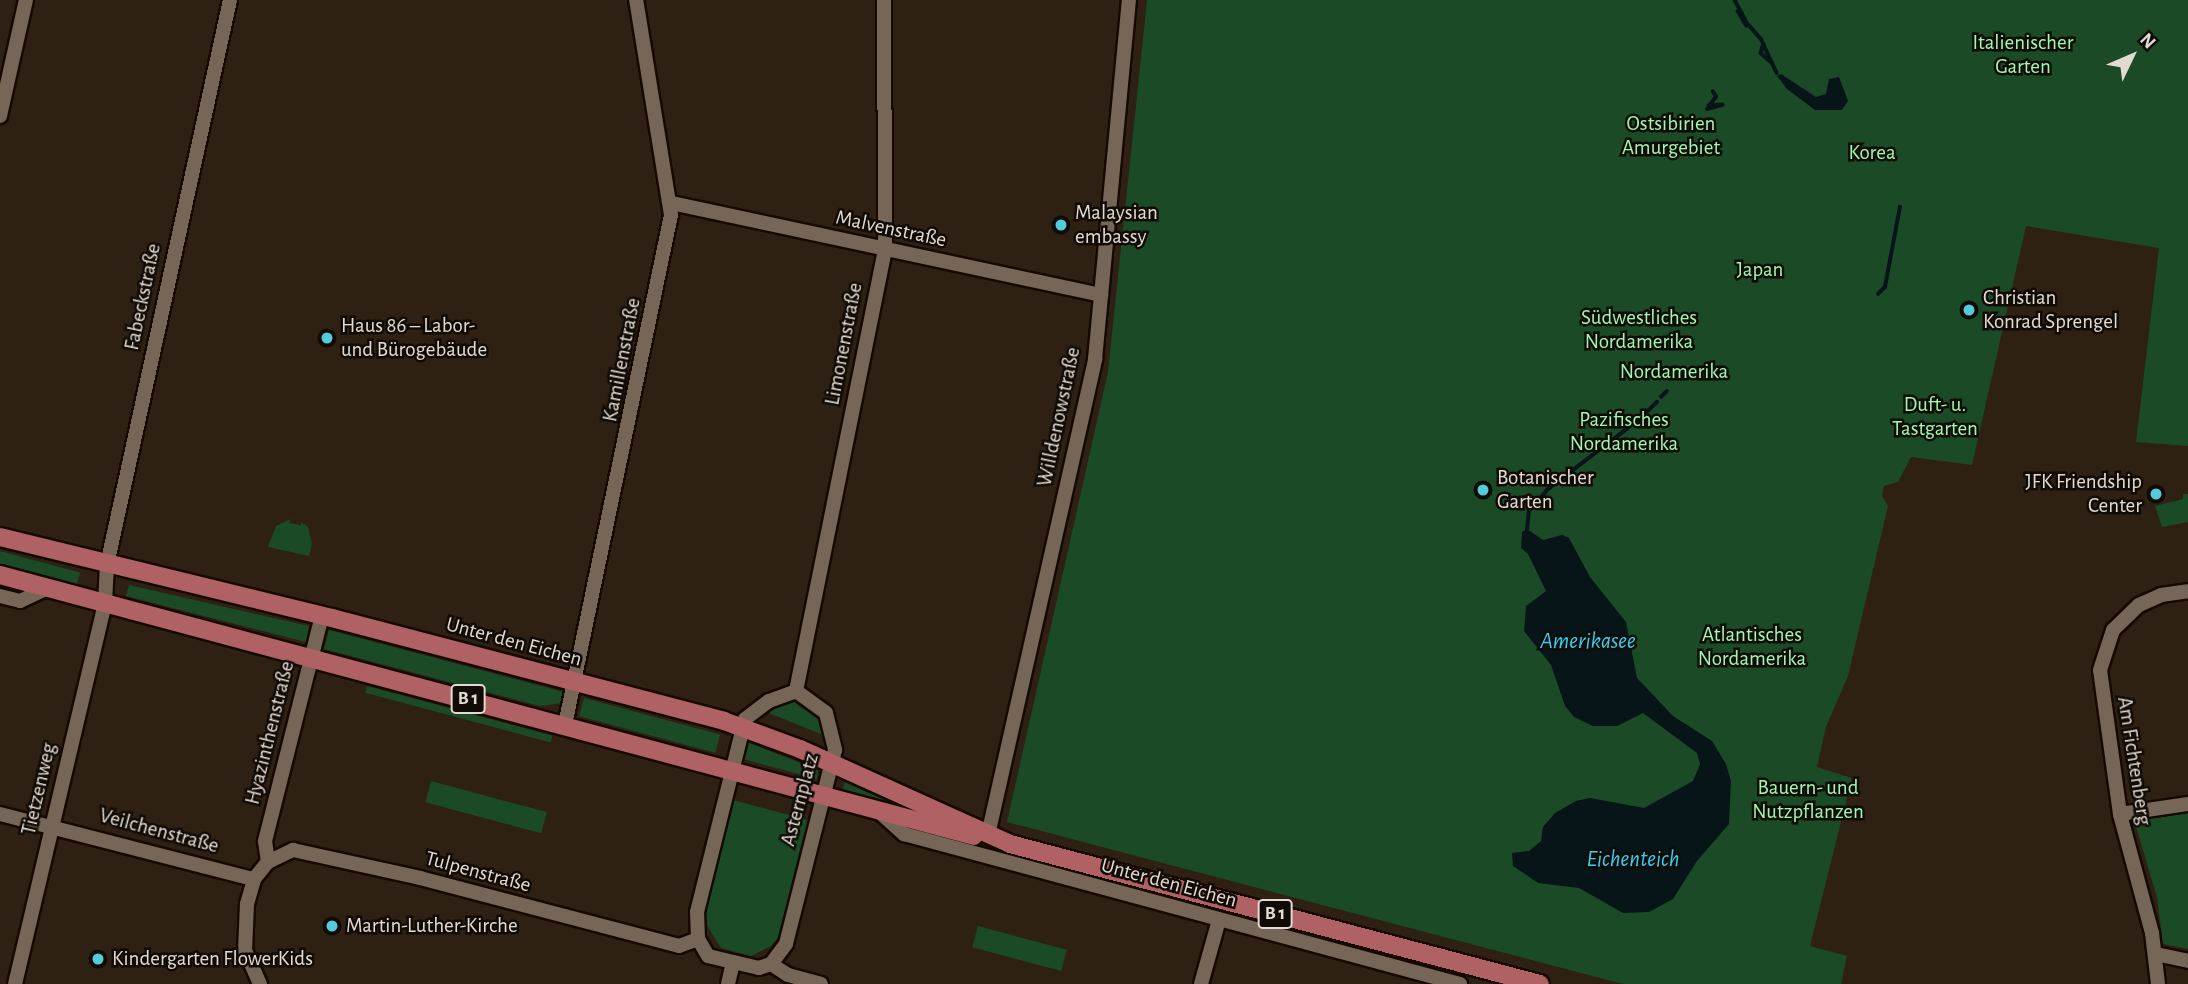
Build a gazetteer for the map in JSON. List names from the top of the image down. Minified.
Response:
{"streets":{"main road":["Unter den Eichen","B 1"],"street":["Malvenstraße","Fabeckstraße","Limonenstraße","Kamillenstraße","Willdenowstraße","Hyazinthenstraße","Am Fichtenberg","Tietzenweg","Asternplatz","Veilchenstraße","Tulpenstraße"]},"crossings":[["Malvenstraße","Limonenstraße"],["Malvenstraße","Kamillenstraße"],["Malvenstraße","Willdenowstraße"],["Fabeckstraße","Unter den Eichen"],["Fabeckstraße","Tietzenweg"],["Limonenstraße","Asternplatz"],["Kamillenstraße","Unter den Eichen"],["Willdenowstraße","Unter den Eichen"],["Unter den Eichen","Hyazinthenstraße"],["Unter den Eichen","Tietzenweg"],["Unter den Eichen","Asternplatz"],["Hyazinthenstraße","Tulpenstraße"],["Tietzenweg","Veilchenstraße"]],"water":["Amerikasee","Eichenteich"],"parks":["Italienischer Garten","Ostsibirien Amurgebiet","Korea","Japan","Südwestliches Nordamerika","Nordamerika","Duft- u. Tastgarten","Pazifisches Nordamerika","Atlantisches Nordamerika","Bauern- und Nutzpflanzen"],"places":["Malaysian embassy","Christian Konrad Sprengel","Haus 86 – Labor- und Bürogebäude","Botanischer Garten","JFK Friendship Center","Martin-Luther-Kirche","Kindergarten FlowerKids"],"north":"top right"}
